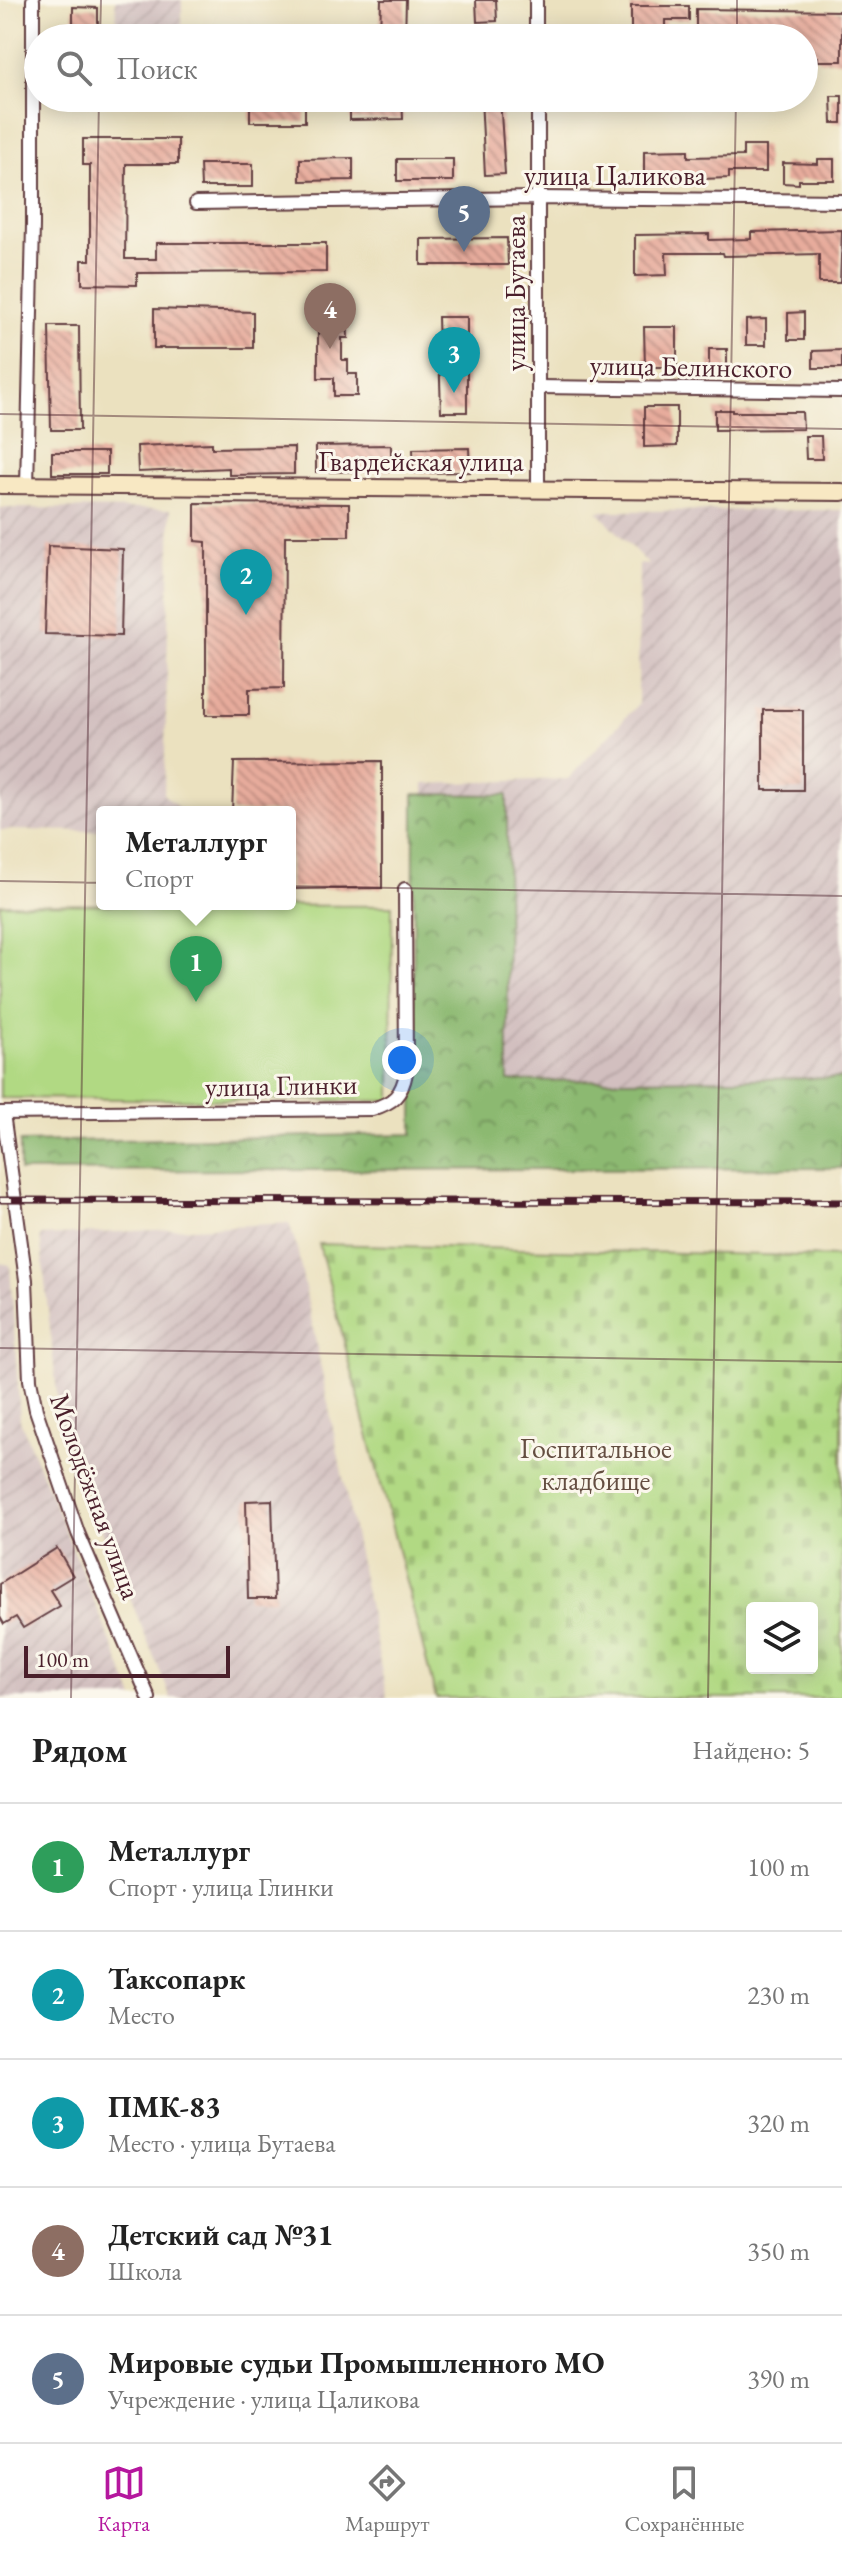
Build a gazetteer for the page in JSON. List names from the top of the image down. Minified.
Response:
{"streets":{"street":["улица Цаликова","улица Бутаева","улица Белинского","Гвардейская улица","улица Глинки","Молодёжная улица"]},"crossings":[["улица Цаликова","улица Бутаева"],["улица Бутаева","улица Белинского"],["улица Бутаева","Гвардейская улица"],["улица Глинки","Молодёжная улица"]],"parks":["Госпитальное кладбище"],"scale_bar":"100 m","page":{"search":"Поиск","pins":["5","4","3","2","1"],"popup":["Металлург","Спорт"],"scale":"100 m","heading":["Рядом","Найдено: 5"],"list":[{"mark":"1","name":"Металлург","note":"Спорт · улица Глинки","value":"100 m"},{"mark":"2","name":"Таксопарк","note":"Место","value":"230 m"},{"mark":"3","name":"ПМК-83","note":"Место · улица Бутаева","value":"320 m"},{"mark":"4","name":"Детский сад №31","note":"Школа","value":"350 m"},{"mark":"5","name":"Мировые судьи Промышленного МО","note":"Учреждение · улица Цаликова","value":"390 m"}],"nav":["Карта","Маршрут","Сохранённые"]}}
